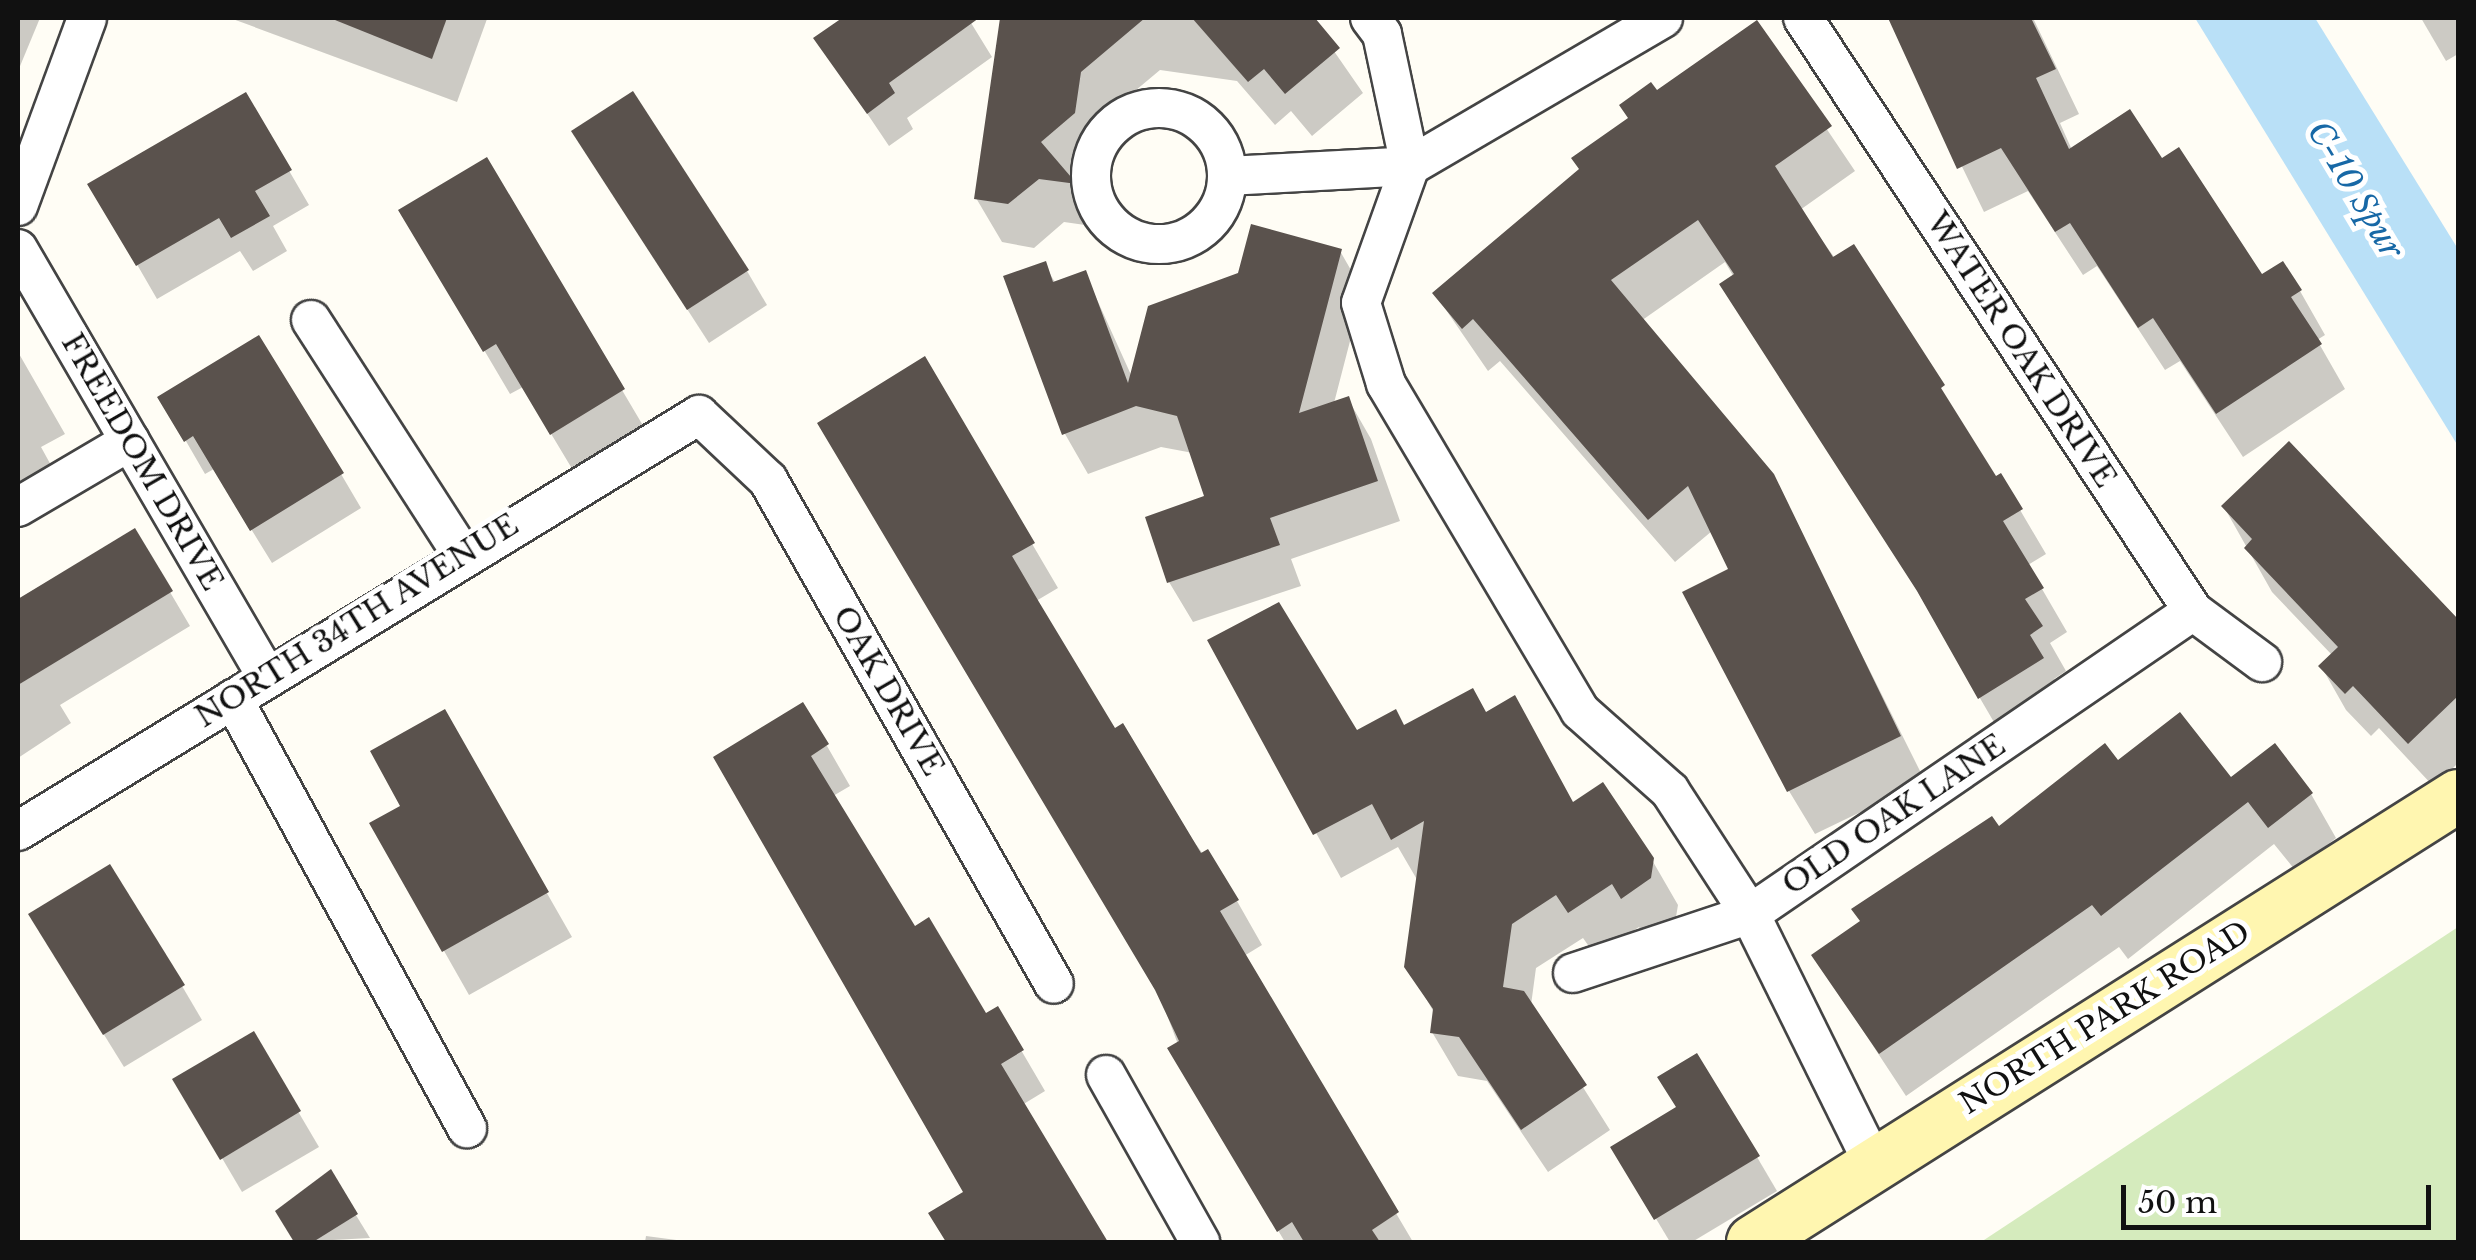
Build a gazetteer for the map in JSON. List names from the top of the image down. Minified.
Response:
{"streets":{"street":["WATER OAK DRIVE","FREEDOM DRIVE","NORTH 34TH AVENUE","OAK DRIVE","OLD OAK LANE","NORTH PARK ROAD"]},"crossings":[["WATER OAK DRIVE","OLD OAK LANE"],["FREEDOM DRIVE","NORTH 34TH AVENUE"],["NORTH 34TH AVENUE","OAK DRIVE"]],"water":["C-10 Spur"],"scale_bar":"50 m"}
